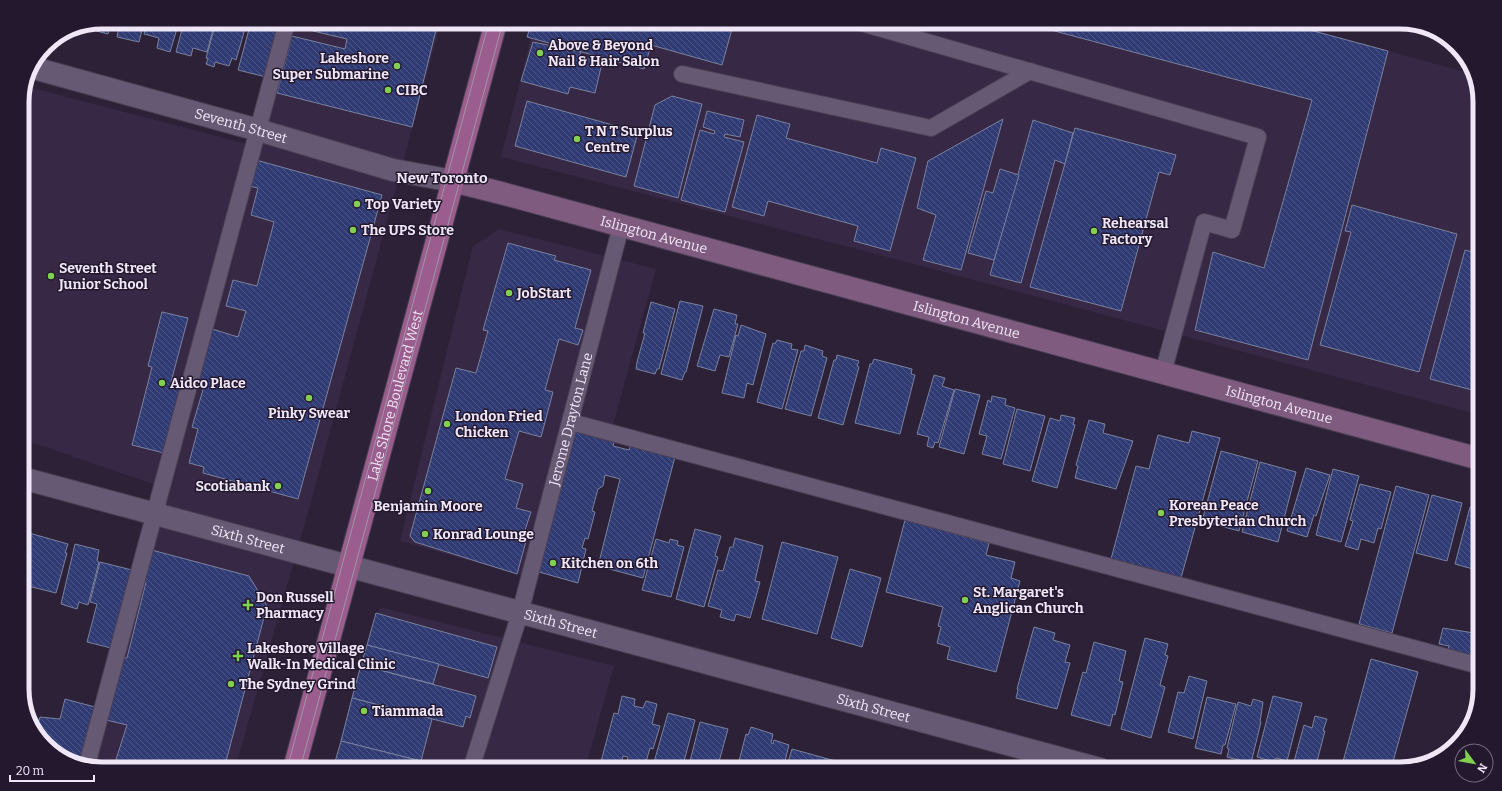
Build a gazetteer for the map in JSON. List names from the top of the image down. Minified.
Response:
{"streets":{"main road":["Islington Avenue","Lake Shore Boulevard West"],"street":["Seventh Street","Sixth Street"],"lane":["Jerome Drayton Lane"]},"crossings":[["Seventh Street","Islington Avenue"],["Seventh Street","Lake Shore Boulevard West"],["Islington Avenue","Lake Shore Boulevard West"],["Islington Avenue","Jerome Drayton Lane"],["Lake Shore Boulevard West","Sixth Street"],["Jerome Drayton Lane","Sixth Street"]],"districts":["New Toronto"],"places":{"other":["Above & Beyond Nail & Hair Salon","Lakeshore Super Submarine","CIBC","T N T Surplus Centre","Top Variety","The UPS Store","Rehearsal Factory","Seventh Street Junior School","JobStart","Aidco Place","Pinky Swear","London Fried Chicken","Scotiabank","Benjamin Moore","Korean Peace Presbyterian Church","Konrad Lounge","Kitchen on 6th","St. Margaret's Anglican Church","The Sydney Grind","Tiammada"],"health":["Don Russell Pharmacy","Lakeshore Village Walk-In Medical Clinic"]},"scale_bar":"20 m","north":"bottom right"}
